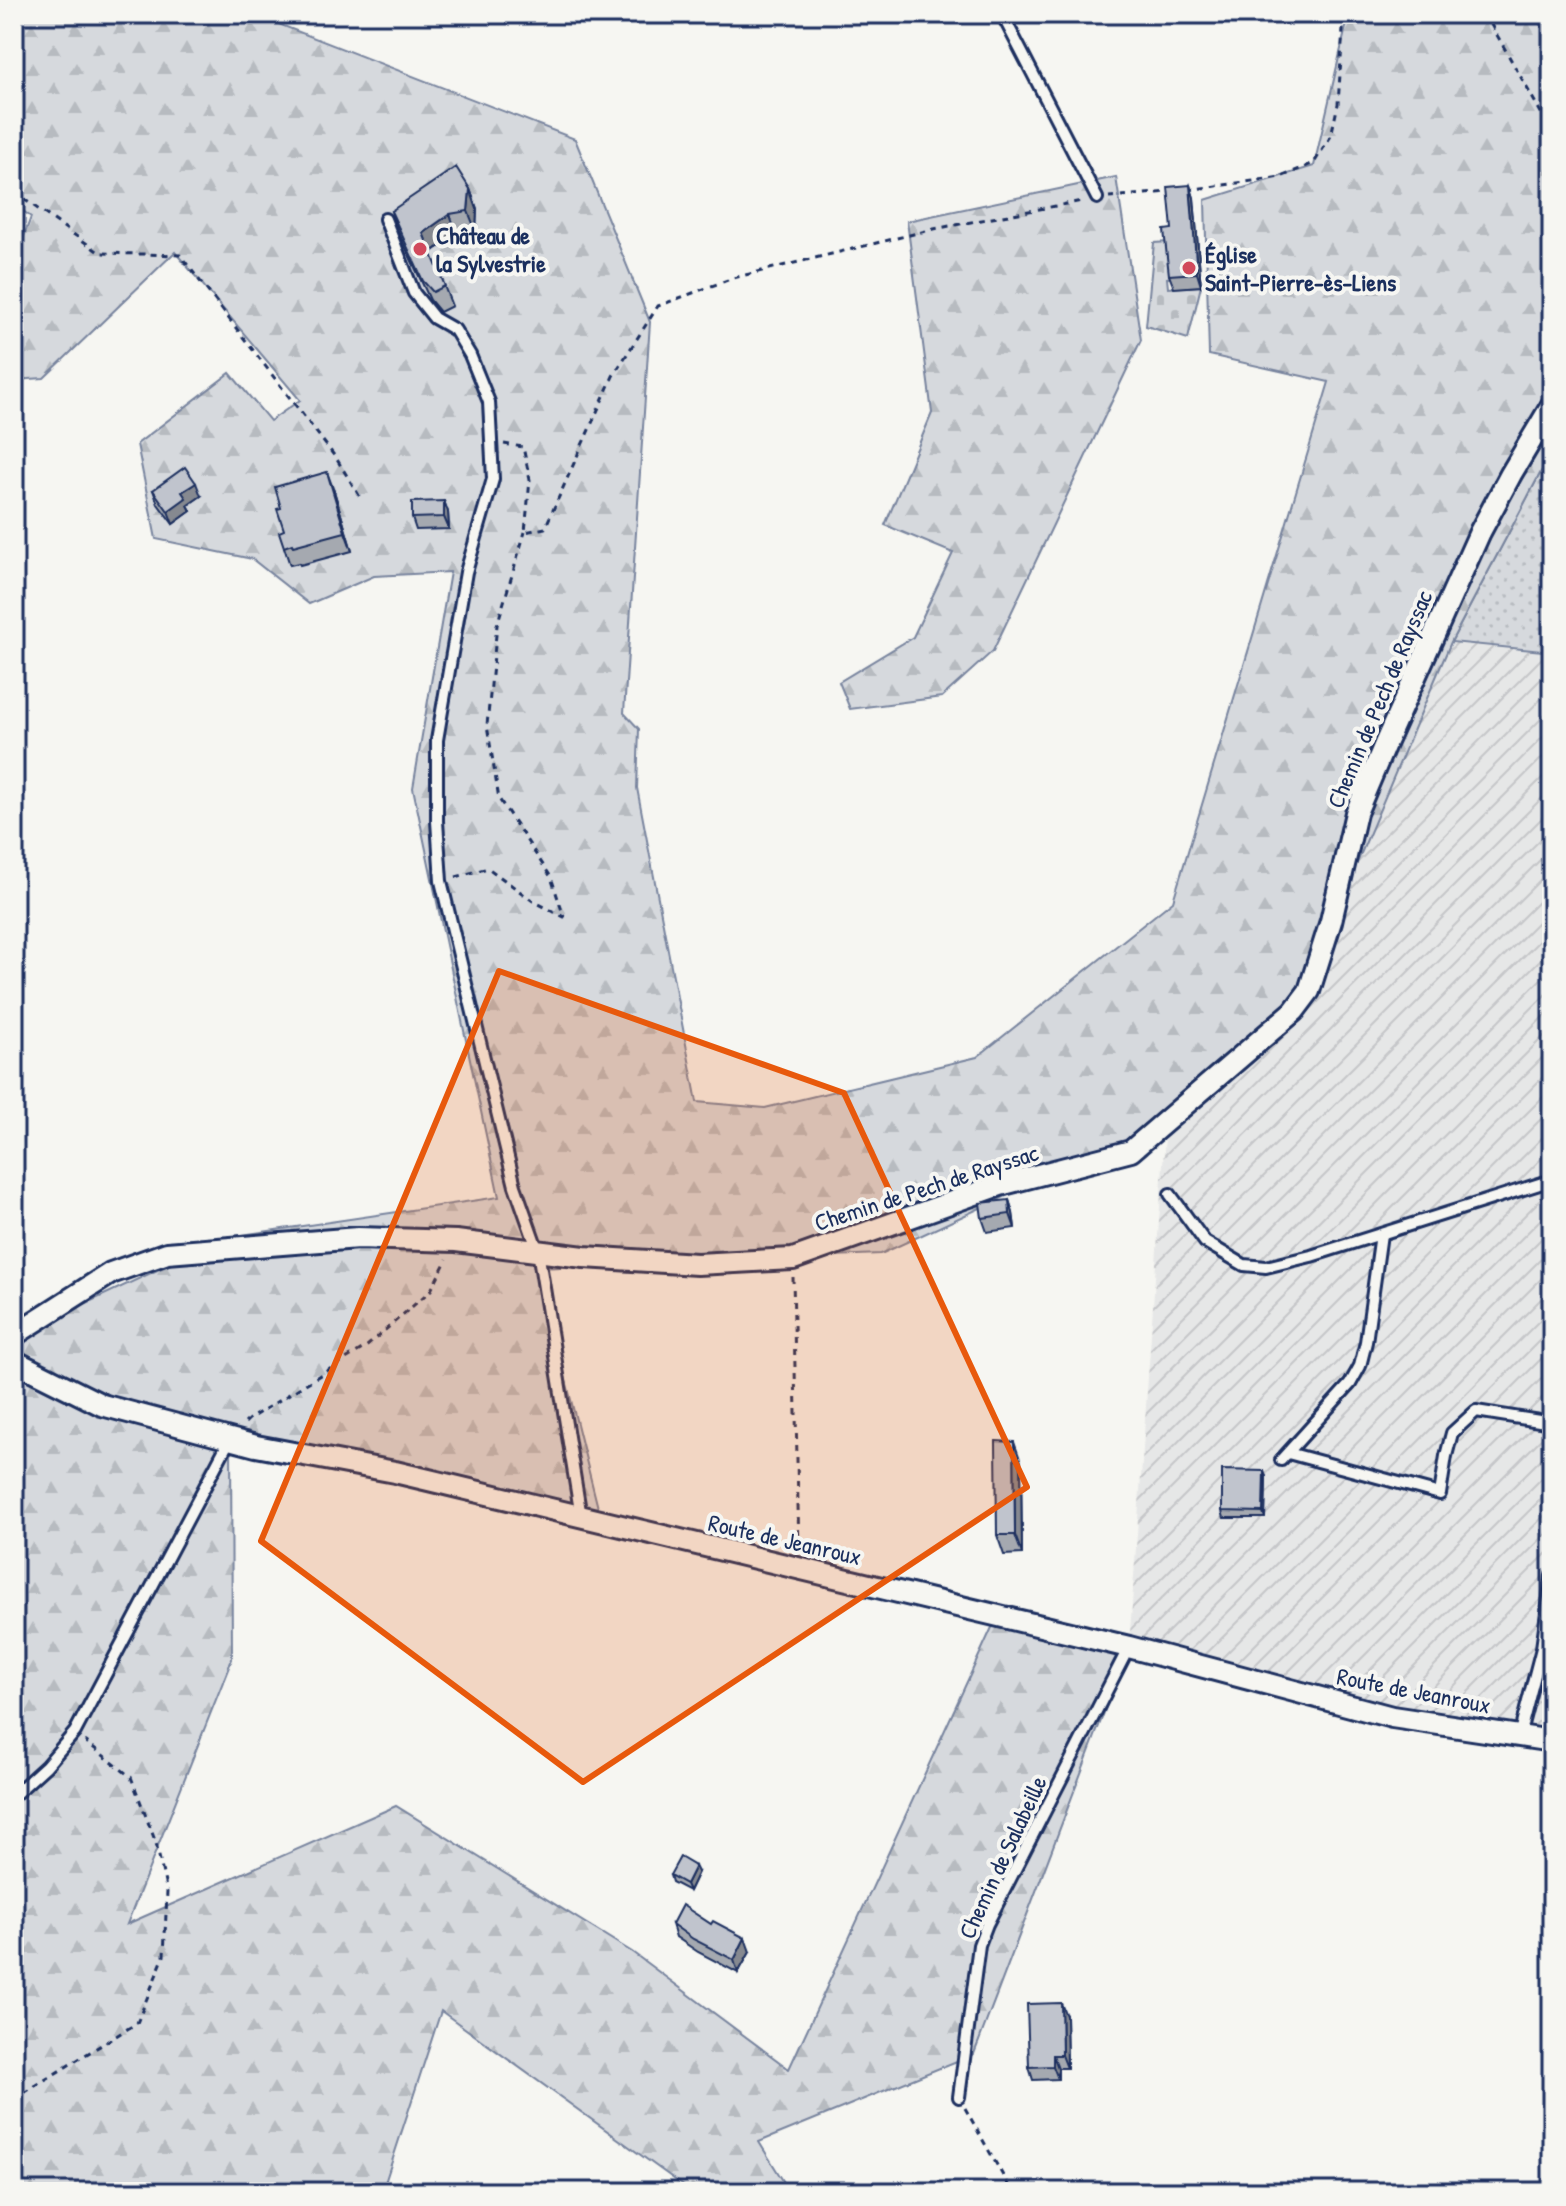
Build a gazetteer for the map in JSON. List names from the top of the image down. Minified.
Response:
{"streets":{"street":["Chemin de Pech de Rayssac","Route de Jeanroux"],"lane":["Chemin de Salabeille"]},"crossings":[["Chemin de Pech de Rayssac","Route de Jeanroux"],["Route de Jeanroux","Chemin de Salabeille"]],"places":["Château de la Sylvestrie","Église Saint-Pierre-ès-Liens"]}
